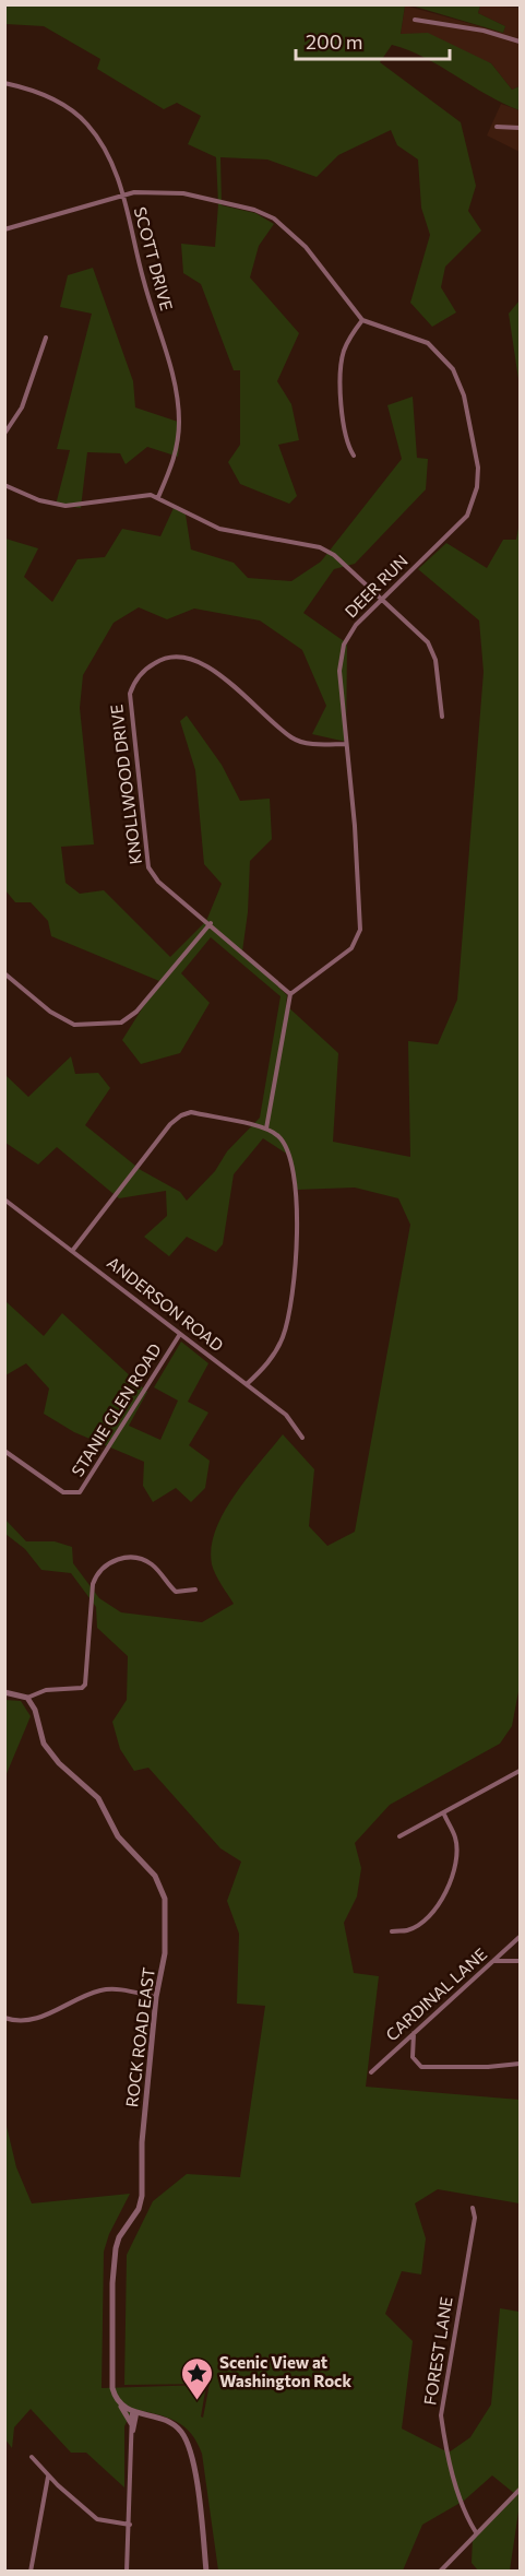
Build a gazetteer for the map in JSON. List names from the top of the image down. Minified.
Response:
{"streets":{"street":["SCOTT DRIVE","DEER RUN","KNOLLWOOD DRIVE","ANDERSON ROAD","STANIE GLEN ROAD","CARDINAL LANE","ROCK ROAD EAST","FOREST LANE"]},"crossings":[["DEER RUN","KNOLLWOOD DRIVE"],["ANDERSON ROAD","STANIE GLEN ROAD"]],"places":{"place":["Scenic View at Washington Rock"]},"scale_bar":"200 m"}
